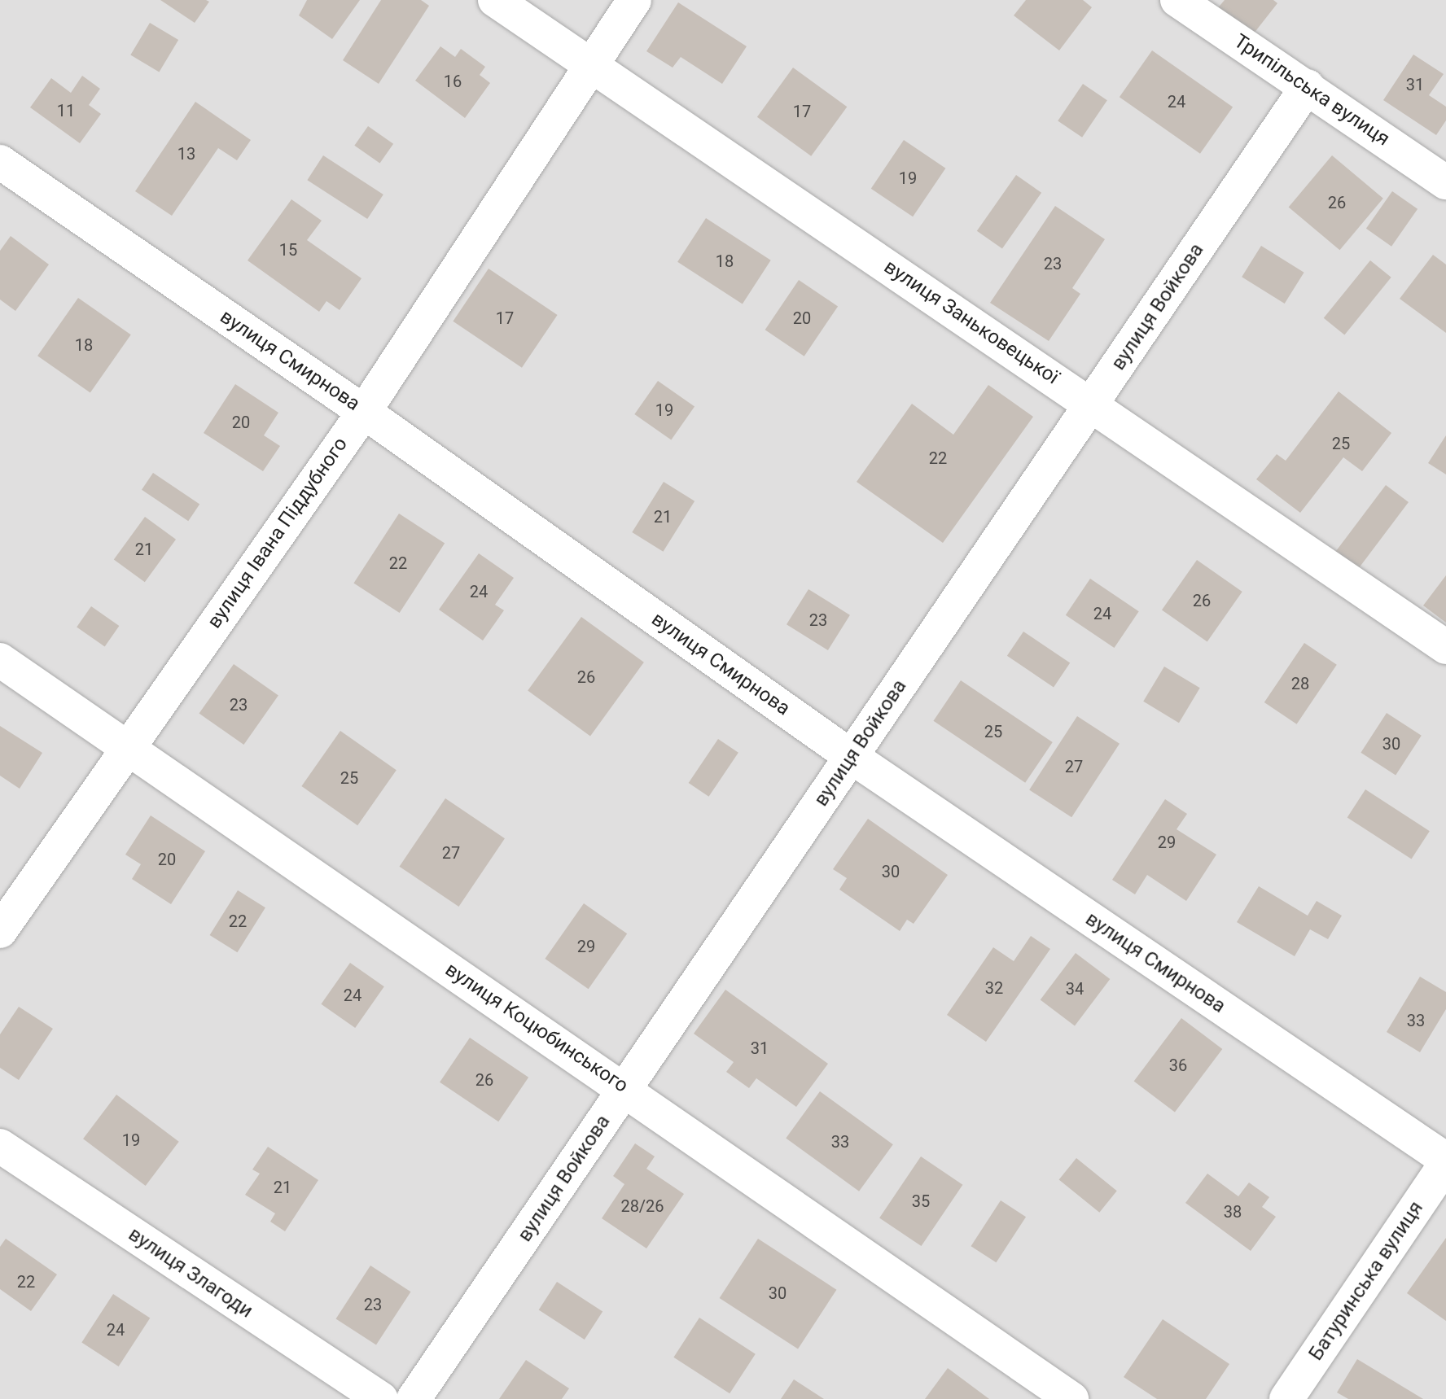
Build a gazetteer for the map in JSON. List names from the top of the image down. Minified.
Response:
{"streets":{"street":["Трипільська вулиця","вулиця Войкова","вулиця Заньковецької","вулиця Смирнова","вулиця Івана Піддубного","вулиця Коцюбинського","вулиця Злагоди","Батуринська вулиця"]},"crossings":[["Трипільська вулиця","вулиця Войкова"],["вулиця Войкова","вулиця Заньковецької"],["вулиця Войкова","вулиця Смирнова"],["вулиця Войкова","вулиця Коцюбинського"],["вулиця Заньковецької","вулиця Івана Піддубного"],["вулиця Смирнова","вулиця Івана Піддубного"],["вулиця Смирнова","Батуринська вулиця"],["вулиця Івана Піддубного","вулиця Коцюбинського"]],"house_numbers":["16","31","24","11","17","13","19","26","15","18","23","17","20","18","19","20","25","22","21","21","22","24","26","24","23","26","28","23","25","30","27","25","29","27","20","30","22","29","32","34","24","33","31","36","26","19","33","21","35","28/26","38","22","30","23","24"]}
